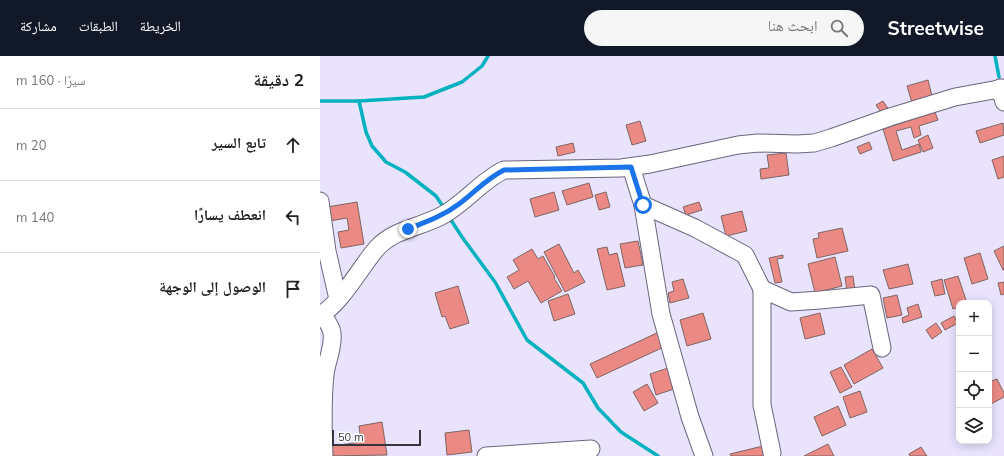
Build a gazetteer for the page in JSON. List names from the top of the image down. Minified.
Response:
{"scale_bar":"50 m","page":{"header":"Streetwise","search":"ابحث هنا","nav":["الخريطة","الطبقات","مشاركة"],"heading":["2 دقيقة","سيرًا · 160 m"],"list":[["تابع السير","20 m"],["انعطف يسارًا","140 m"],"الوصول إلى الوجهة"],"map_buttons":["+","−"],"scale":"50 m"}}
